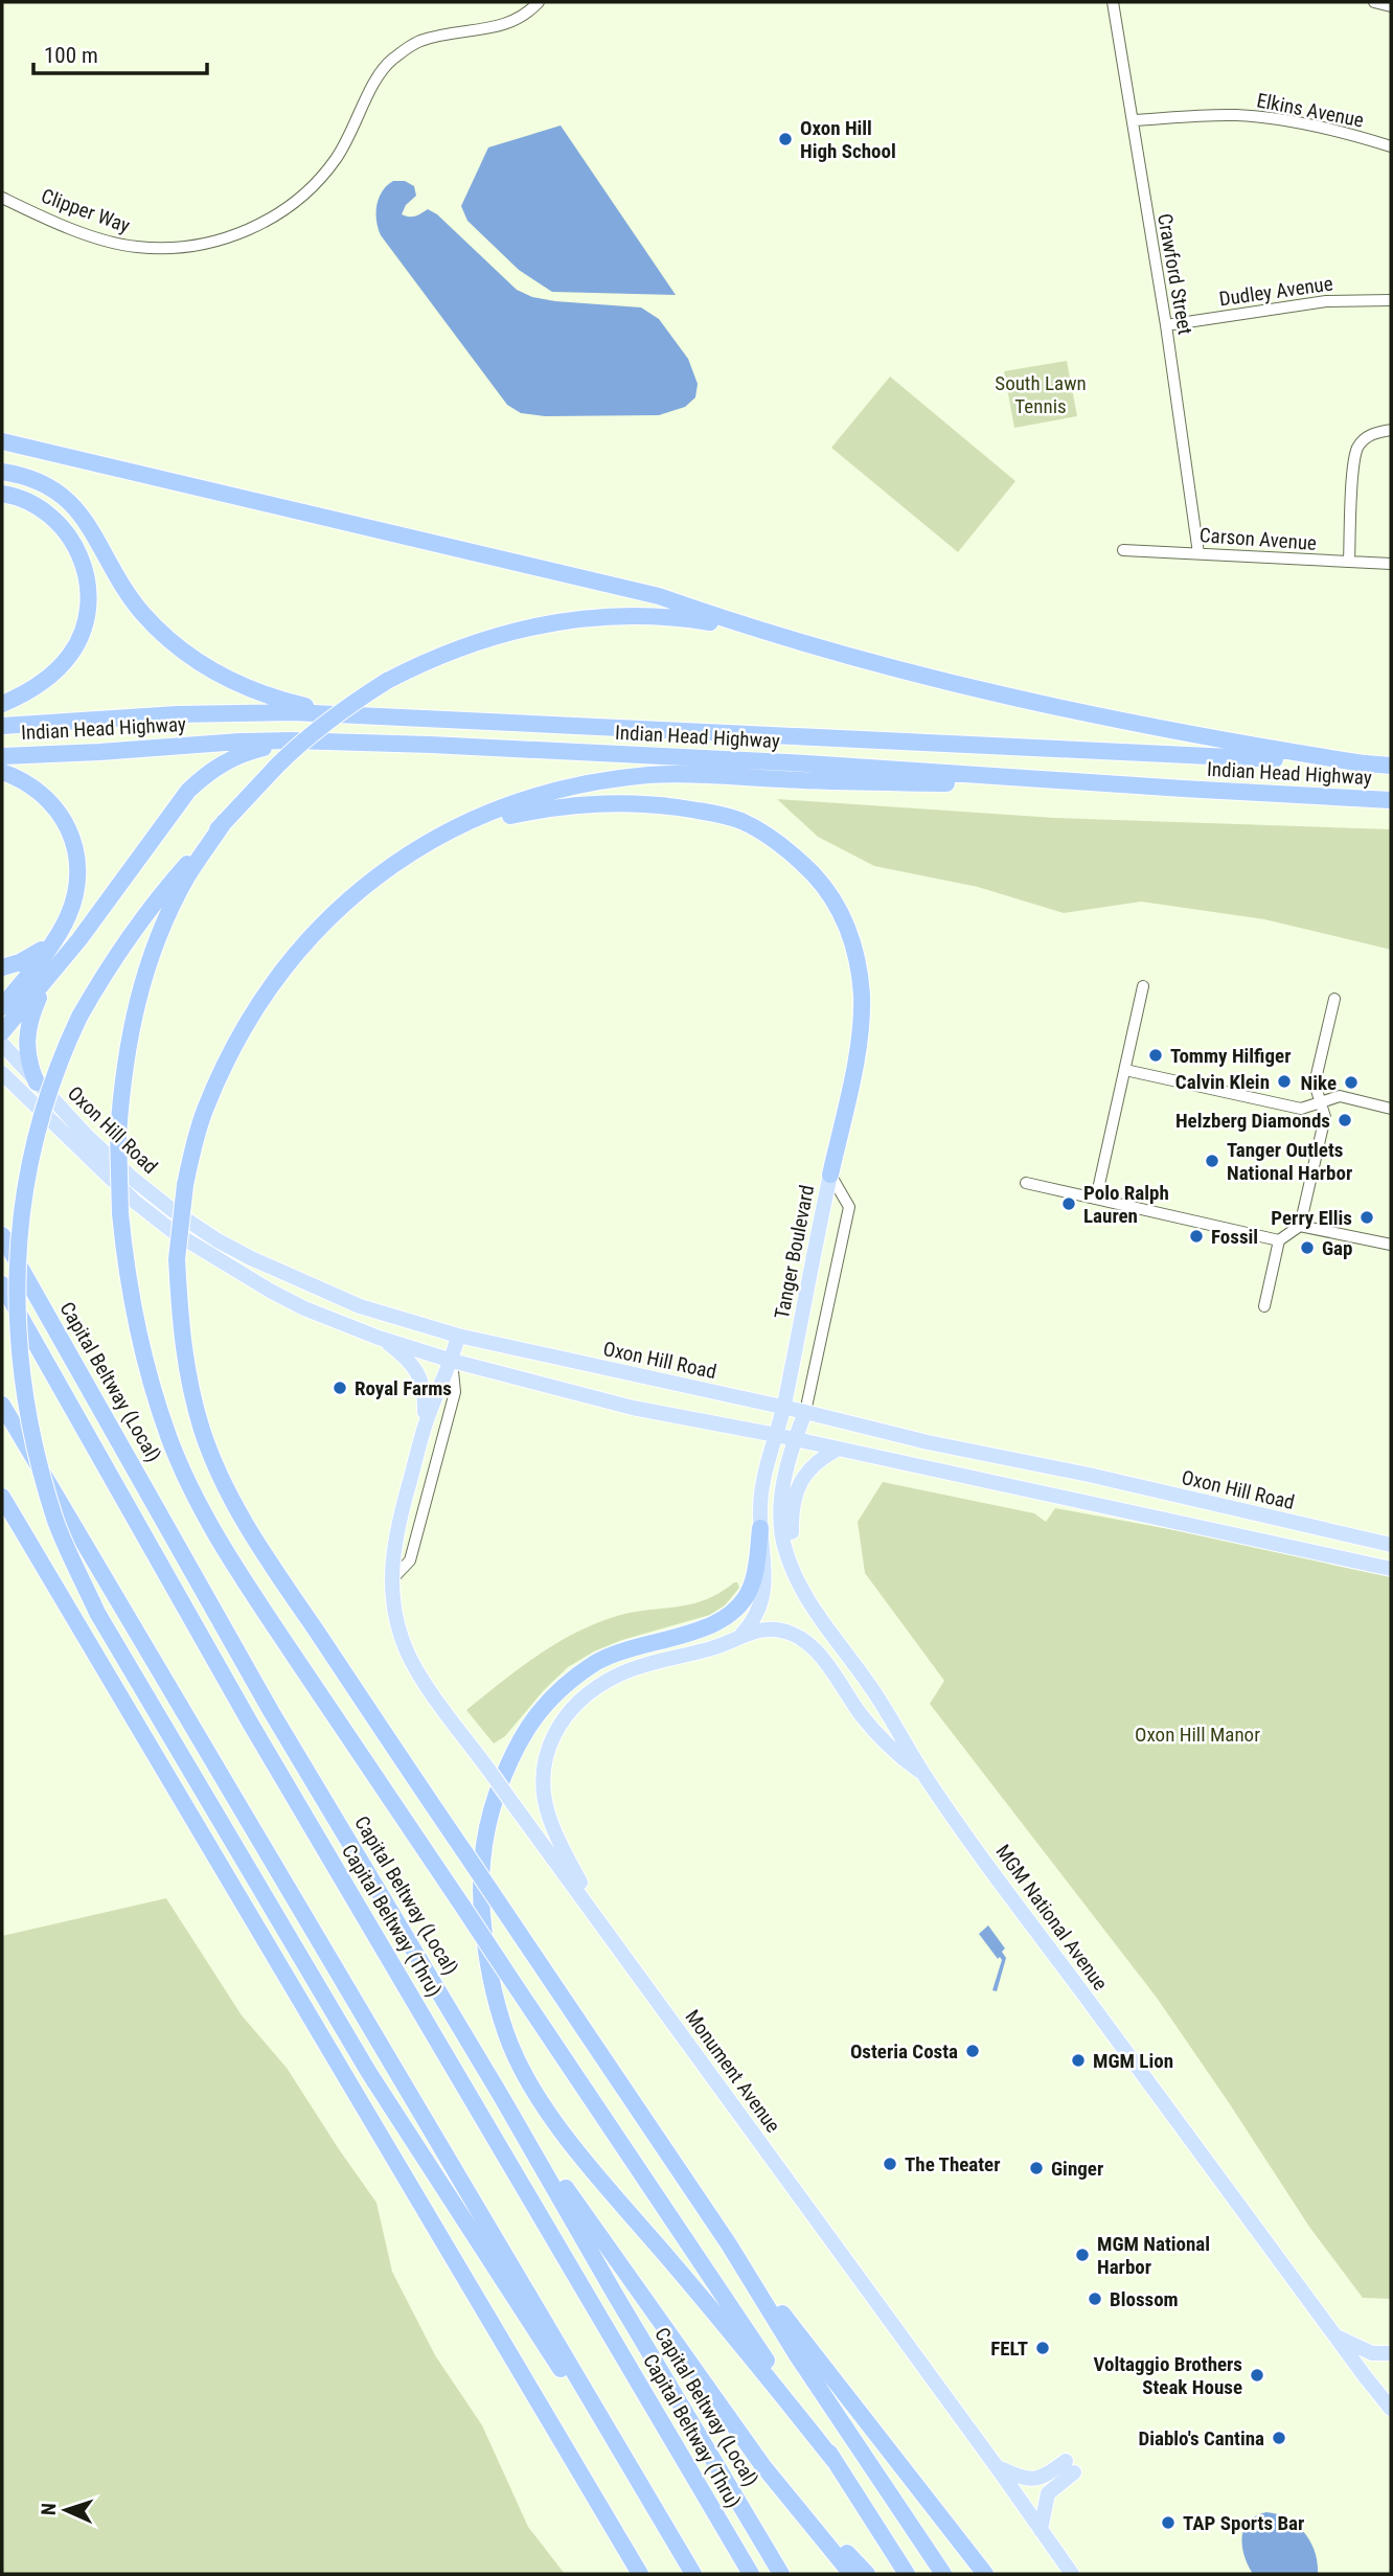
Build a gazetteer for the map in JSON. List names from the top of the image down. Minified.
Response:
{"streets":{"highway":["Indian Head Highway","Capital Beltway (Local)","Capital Beltway (Thru)"],"main road":["Oxon Hill Road","Tanger Boulevard","MGM National Avenue","Monument Avenue"],"street":["Elkins Avenue","Clipper Way","Crawford Street","Dudley Avenue","Carson Avenue"]},"crossings":[["Elkins Avenue","Crawford Street"],["Crawford Street","Dudley Avenue"],["Crawford Street","Carson Avenue"],["Oxon Hill Road","Tanger Boulevard"],["Oxon Hill Road","MGM National Avenue"],["Oxon Hill Road","Monument Avenue"],["Tanger Boulevard","MGM National Avenue"]],"parks":["South Lawn Tennis","Oxon Hill Manor"],"places":["Oxon Hill High School","Tommy Hilfiger","Calvin Klein","Nike","Helzberg Diamonds","Tanger Outlets National Harbor","Polo Ralph Lauren","Perry Ellis","Fossil","Gap","Royal Farms","Osteria Costa","MGM Lion","The Theater","Ginger","MGM National Harbor","Blossom","FELT","Voltaggio Brothers Steak House","Diablo's Cantina","TAP Sports Bar"],"scale_bar":"100 m","north":"left"}
